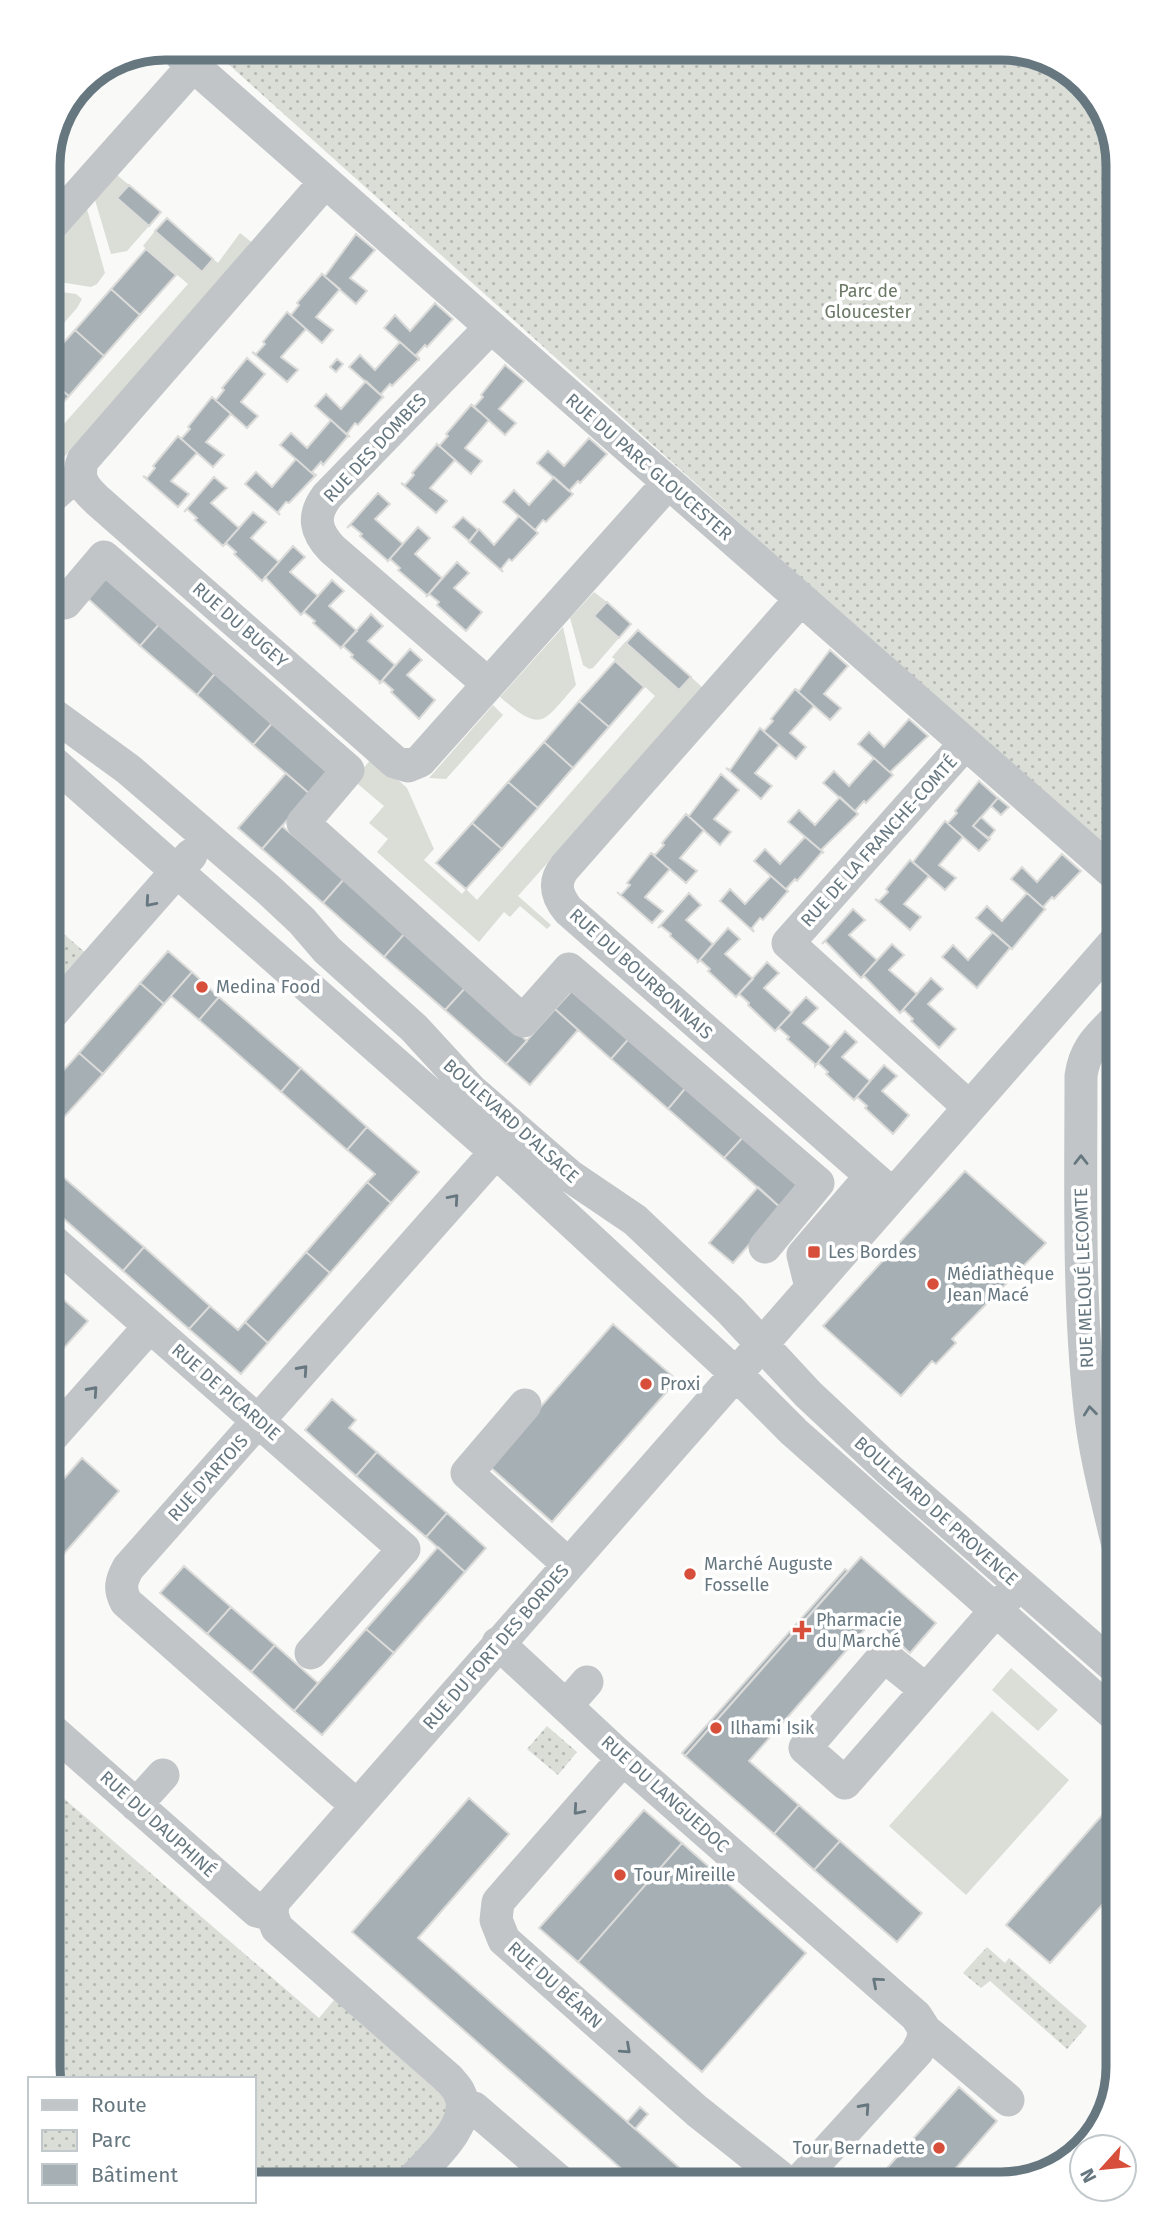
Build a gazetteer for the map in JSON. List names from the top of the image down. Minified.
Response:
{"streets":{"street":["RUE DES DOMBES","RUE DU PARC GLOUCESTER","RUE DU BUGEY","RUE DE LA FRANCHE-COMTÉ","RUE DU BOURBONNAIS","BOULEVARD D'ALSACE","RUE MELQUÉ LECOMTE","RUE DE PICARDIE","RUE D'ARTOIS","BOULEVARD DE PROVENCE","RUE DU FORT DES BORDES","RUE DU LANGUEDOC","RUE DU DAUPHINÉ","RUE DU BÉARN"]},"crossings":[["RUE DES DOMBES","RUE DU PARC GLOUCESTER"],["RUE DES DOMBES","RUE DU BUGEY"],["RUE DU PARC GLOUCESTER","RUE DU BUGEY"],["RUE DU PARC GLOUCESTER","RUE DE LA FRANCHE-COMTÉ"],["RUE DU PARC GLOUCESTER","RUE DU BOURBONNAIS"],["RUE DE LA FRANCHE-COMTÉ","RUE DU FORT DES BORDES"],["RUE DU BOURBONNAIS","RUE DU FORT DES BORDES"],["BOULEVARD D'ALSACE","RUE D'ARTOIS"],["BOULEVARD D'ALSACE","BOULEVARD DE PROVENCE"],["BOULEVARD D'ALSACE","RUE DU FORT DES BORDES"],["RUE DE PICARDIE","RUE D'ARTOIS"],["RUE D'ARTOIS","RUE DU FORT DES BORDES"],["BOULEVARD DE PROVENCE","RUE DU FORT DES BORDES"],["RUE DU FORT DES BORDES","RUE DU LANGUEDOC"],["RUE DU FORT DES BORDES","RUE DU DAUPHINÉ"],["RUE DU LANGUEDOC","RUE DU BÉARN"]],"one_way":["RUE MELQUÉ LECOMTE","RUE D'ARTOIS","RUE DU LANGUEDOC"],"parks":["Parc de Gloucester"],"places":{"other":["Medina Food","Médiathèque Jean Macé","Proxi","Marché Auguste Fosselle","Ilhami Isik","Tour Mireille","Tour Bernadette"],"transit":["Les Bordes"],"health":["Pharmacie du Marché"]},"legend":["Route","Parc","Bâtiment"],"north":"bottom left"}
